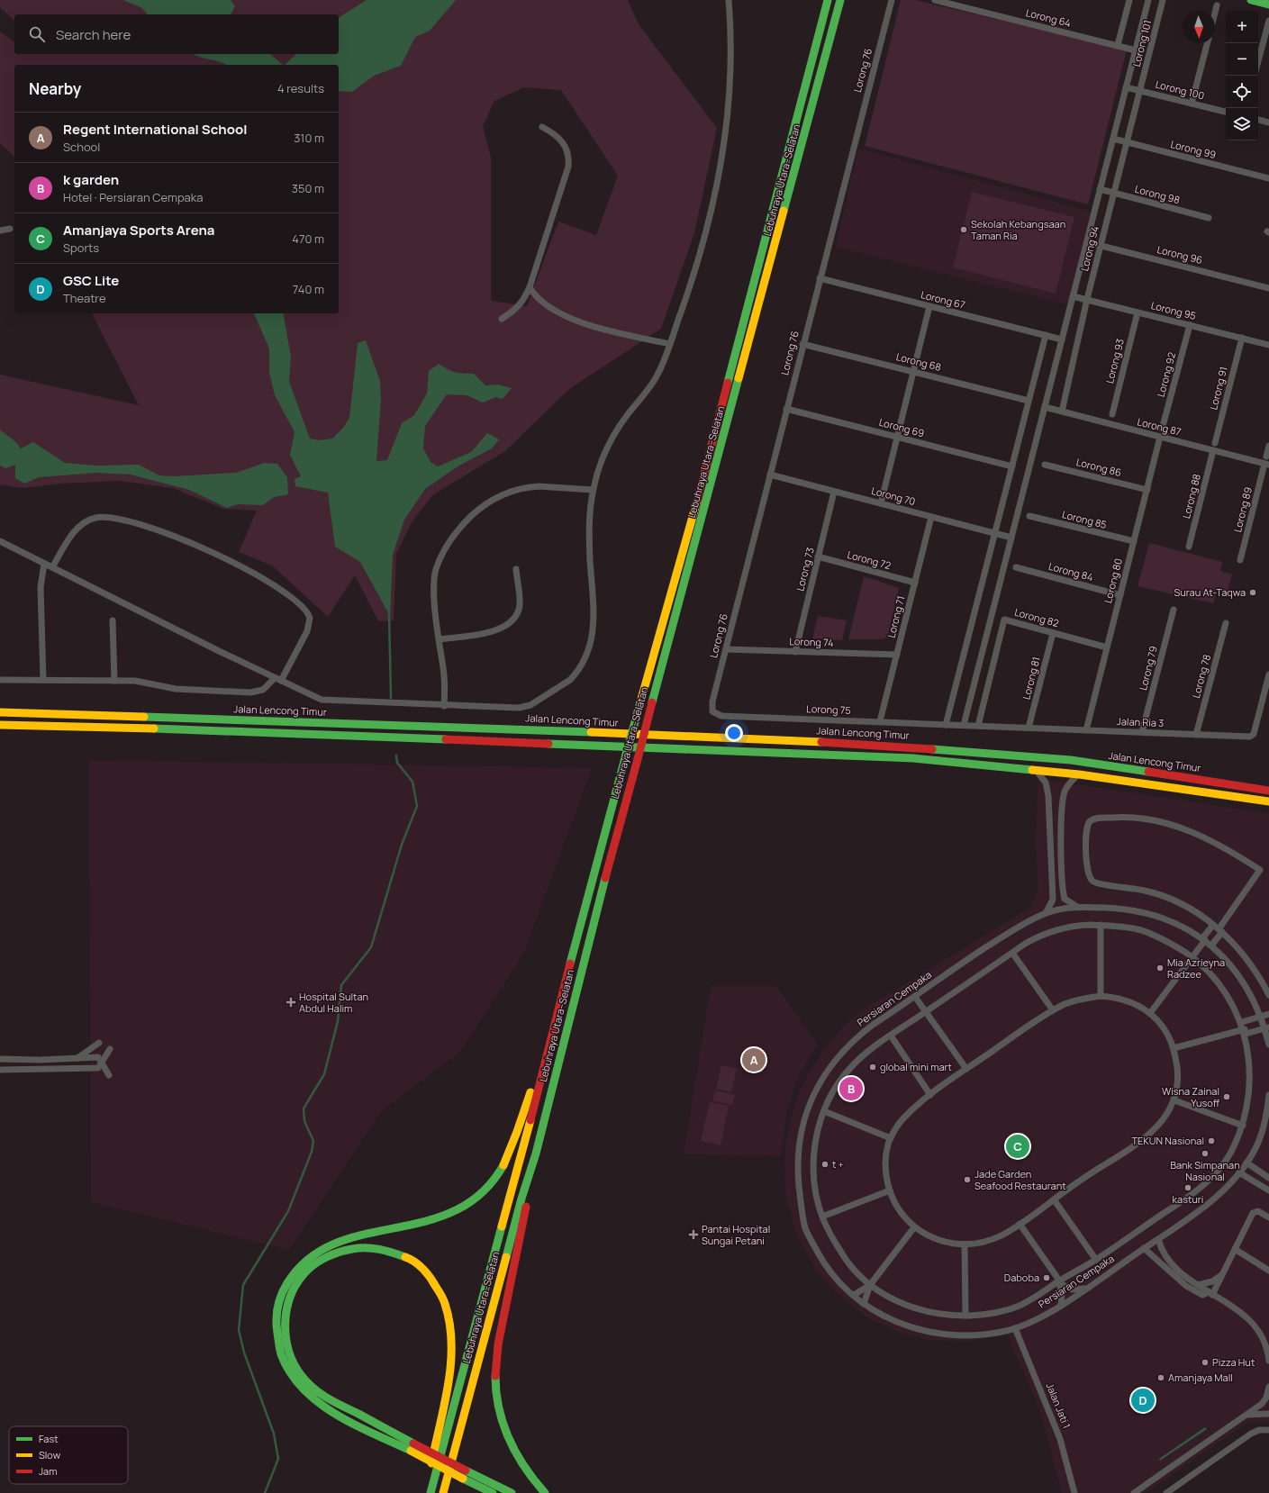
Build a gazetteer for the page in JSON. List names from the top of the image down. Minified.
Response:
{"streets":{"main road":["Lebuhraya Utara–Selatan","Jalan Lencong Timur"],"street":["Lorong 64","Lorong 101","Lorong 76","Lorong 100","Lorong 99","Lorong 98","Lorong 94","Lorong 96","Lorong 67","Lorong 95","Lorong 93","Lorong 68","Lorong 92","Lorong 91","Lorong 87","Lorong 69","Lorong 86","Lorong 70","Lorong 88","Lorong 89","Lorong 85","Lorong 72","Lorong 73","Lorong 84","Lorong 80","Lorong 71","Lorong 82","Lorong 74","Lorong 79","Lorong 78","Lorong 81","Lorong 75","Jalan Ria 3","Persiaran Cempaka","Jalan Jati 1"]},"crossings":[["Lorong 101","Lorong 100"],["Lorong 101","Lorong 94"],["Lorong 76","Lorong 67"],["Lorong 76","Lorong 68"],["Lorong 76","Lorong 69"],["Lorong 76","Lorong 70"],["Lorong 76","Lorong 74"],["Lorong 76","Lorong 75"],["Lorong 100","Lorong 94"],["Lorong 99","Lorong 94"],["Lorong 98","Lorong 94"],["Lorong 94","Lorong 96"],["Lorong 94","Lorong 95"],["Lorong 94","Lorong 87"],["Lorong 95","Lorong 93"],["Lorong 95","Lorong 92"],["Lorong 95","Lorong 91"],["Lorong 87","Lorong 88"],["Lorong 87","Lorong 89"],["Lorong 87","Lorong 80"],["Lorong 86","Lorong 80"],["Lorong 70","Lorong 73"],["Lorong 70","Lorong 71"],["Lorong 85","Lorong 80"],["Lorong 72","Lorong 73"],["Lorong 72","Lorong 71"],["Lorong 73","Lorong 74"],["Lorong 84","Lorong 80"],["Lorong 80","Lorong 82"],["Lorong 80","Jalan Ria 3"],["Lorong 71","Lorong 74"],["Lorong 71","Lorong 75"],["Lorong 82","Lorong 81"],["Lorong 82","Jalan Ria 3"],["Lorong 79","Jalan Ria 3"],["Lorong 78","Jalan Ria 3"],["Lorong 81","Jalan Ria 3"],["Lorong 75","Jalan Ria 3"],["Persiaran Cempaka","Jalan Jati 1"]],"places":{"other":["Sekolah Kebangsaan Taman Ria","Surau At-Taqwa","Mia Azrieyna Radzee","global mini mart","Wisna Zainal Yusoff","TEKUN Nasional","Bank Simpanan Nasional","t +","Jade Garden Seafood Restaurant","kasturi","Daboba","Pizza Hut","Amanjaya Mall"],"health":["Hospital Sultan Abdul Halim","Pantai Hospital Sungai Petani"]},"legend":["Fast","Slow","Jam"],"north":"bottom","page":{"map_buttons":["+","−"],"search":"Search here","heading":["Nearby","4 results"],"list":[{"mark":"A","name":"Regent International School","note":"School","value":"310 m"},{"mark":"B","name":"k garden","note":"Hotel · Persiaran Cempaka","value":"350 m"},{"mark":"C","name":"Amanjaya Sports Arena","note":"Sports","value":"470 m"},{"mark":"D","name":"GSC Lite","note":"Theatre","value":"740 m"}],"pins":["A","B","C","D"]}}
